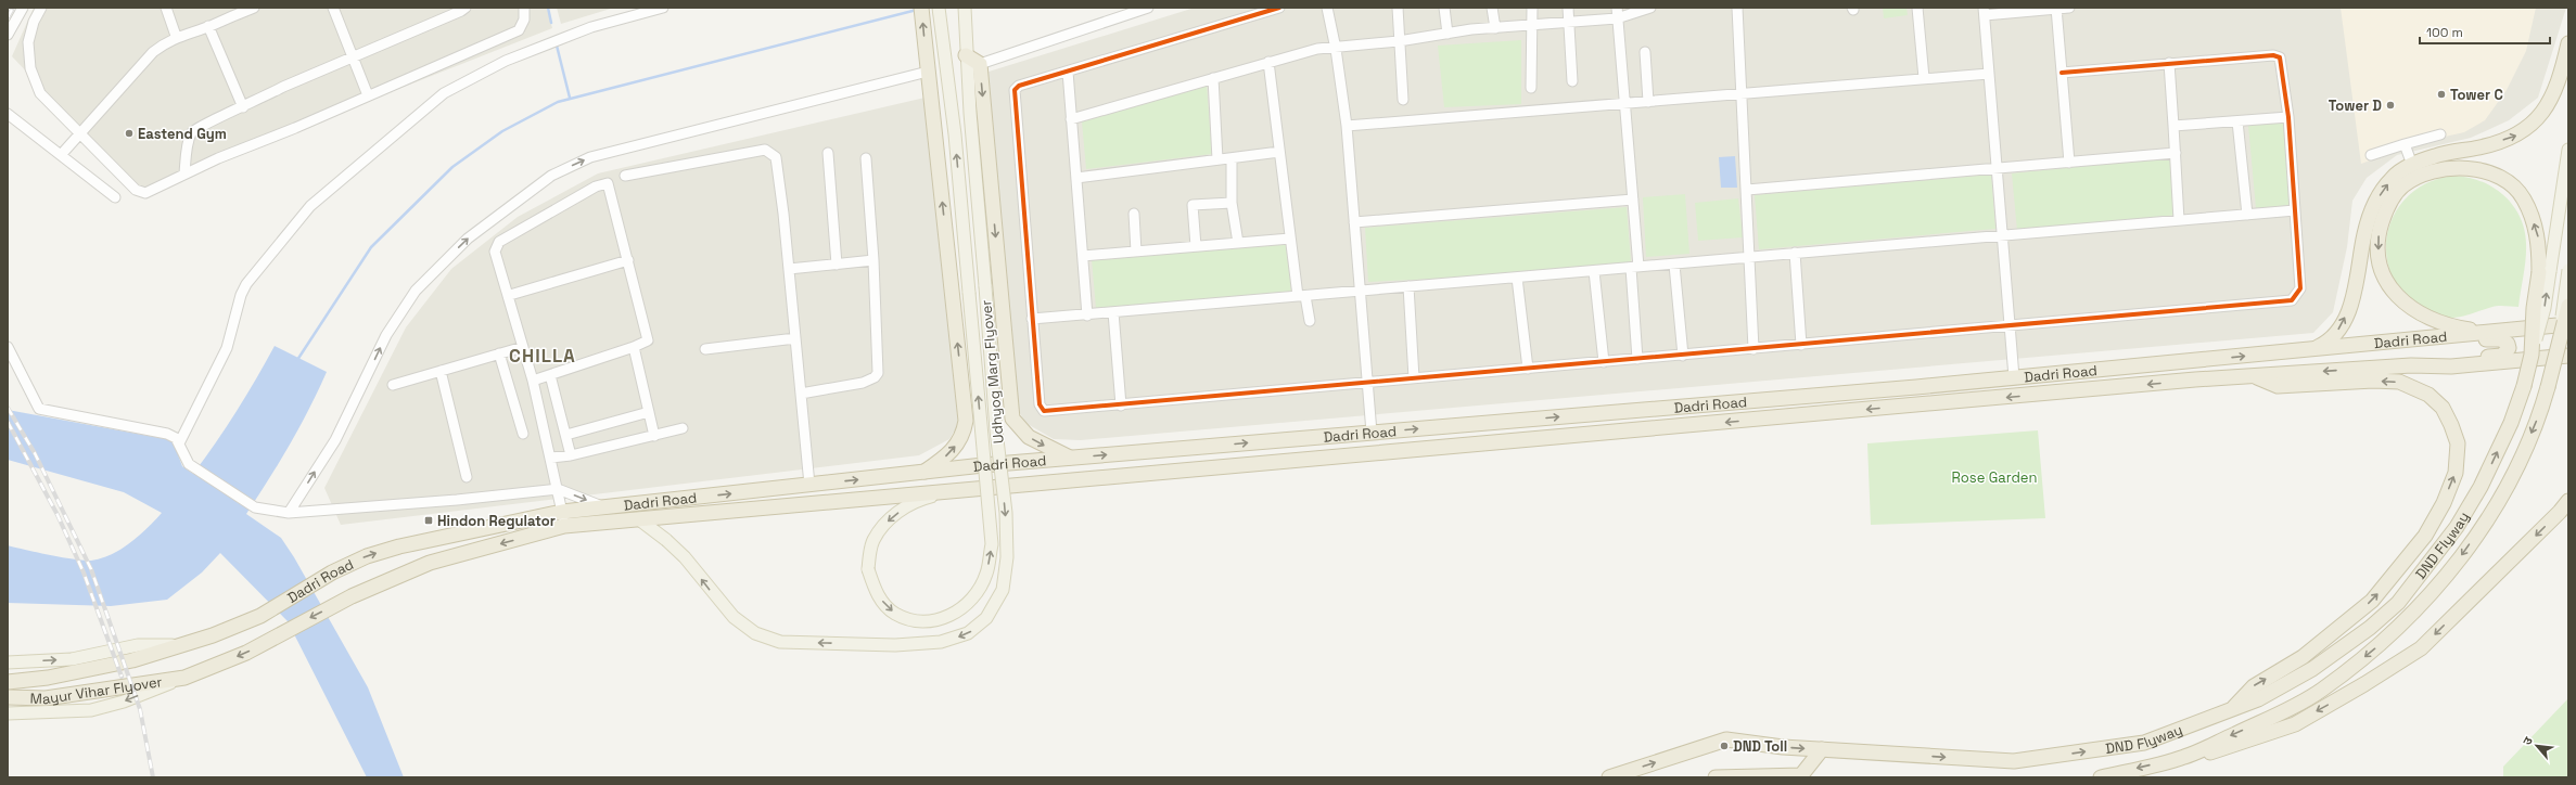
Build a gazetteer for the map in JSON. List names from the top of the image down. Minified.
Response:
{"streets":{"highway":["Dadri Road","DND Flyway","Mayur Vihar Flyover"],"main road":["Udhyog Marg Flyover"]},"crossings":[["Dadri Road","Udhyog Marg Flyover"],["Dadri Road","DND Flyway"],["Dadri Road","Mayur Vihar Flyover"]],"districts":["CHILLA"],"parks":["Rose Garden"],"places":{"other":["Tower C","Tower D","Eastend Gym","DND Toll"],"transit":["Hindon Regulator"]},"scale_bar":"100 m","north":"top left"}
